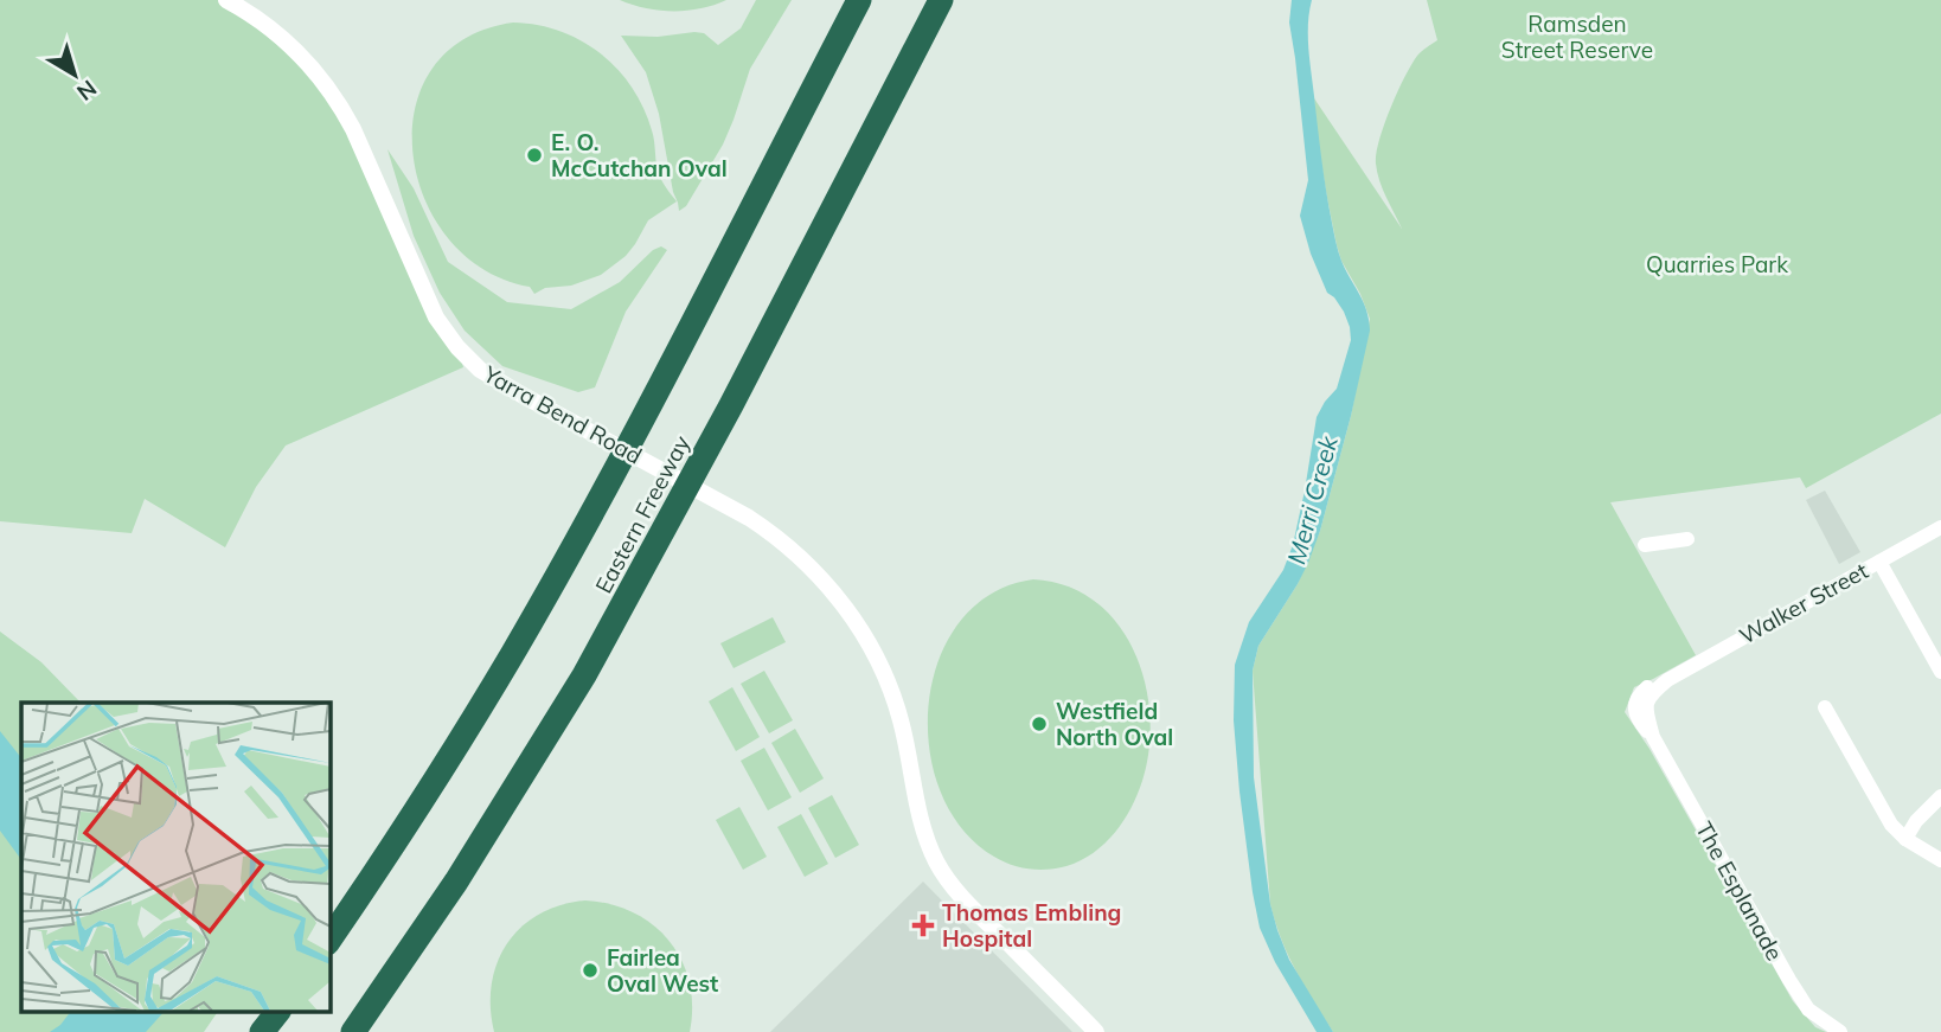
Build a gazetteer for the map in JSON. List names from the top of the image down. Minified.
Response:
{"streets":{"highway":["Eastern Freeway"],"street":["Yarra Bend Road","Walker Street","The Esplanade"]},"crossings":[["Walker Street","The Esplanade"]],"water":["Merri Creek"],"parks":["Ramsden Street Reserve","Quarries Park"],"places":{"other":["E. O. McCutchan Oval","Westfield North Oval","Fairlea Oval West"],"health":["Thomas Embling Hospital"]},"north":"bottom right"}
